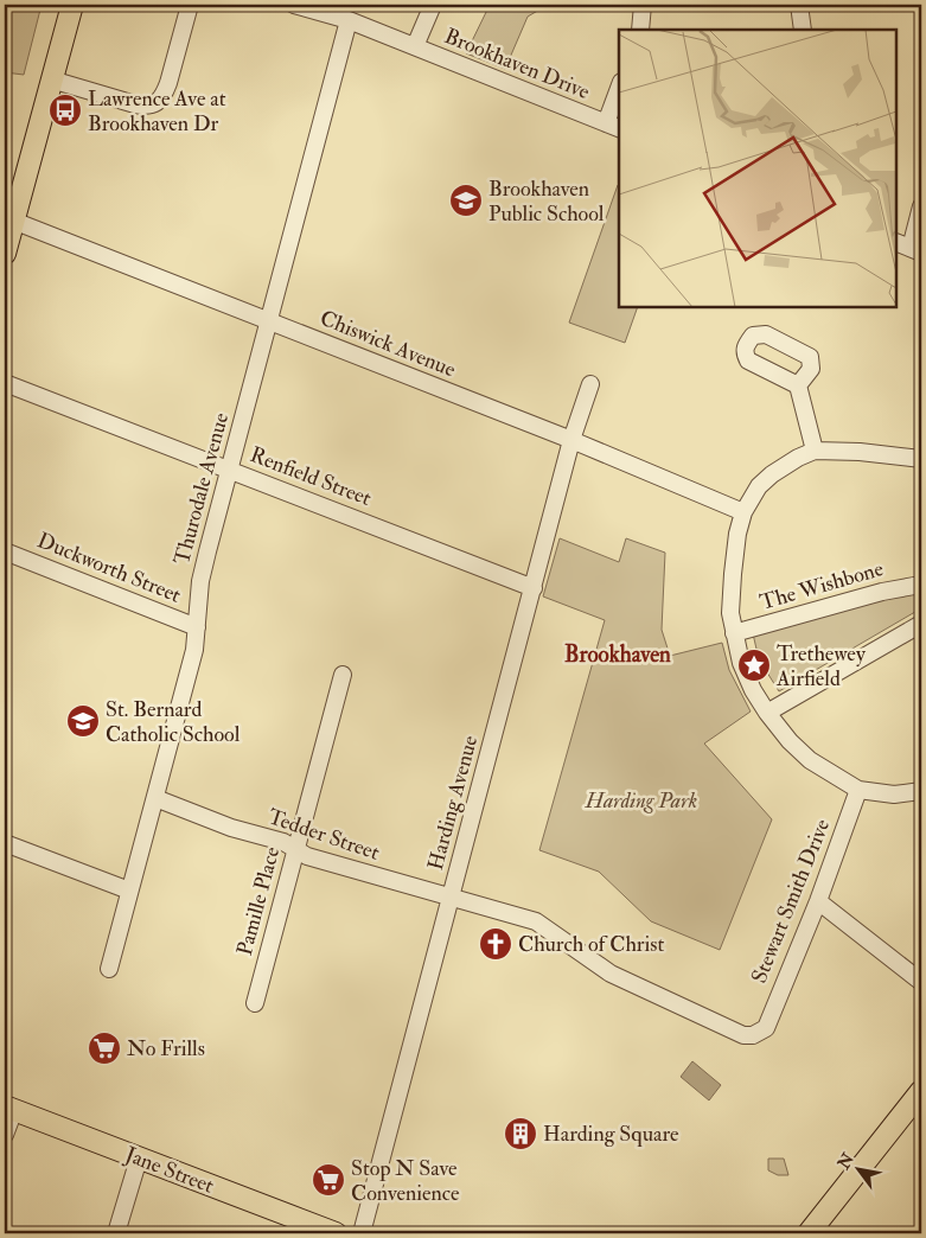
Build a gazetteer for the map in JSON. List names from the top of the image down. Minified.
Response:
{"streets":{"main road":["Jane Street"],"street":["Brookhaven Drive","Chiswick Avenue","Renfield Street","Thurodale Avenue","Duckworth Street","The Wishbone","Harding Avenue","Tedder Street","Pamille Place","Stewart Smith Drive"]},"crossings":[["Brookhaven Drive","Thurodale Avenue"],["Chiswick Avenue","Thurodale Avenue"],["Chiswick Avenue","Harding Avenue"],["Renfield Street","Thurodale Avenue"],["Renfield Street","Harding Avenue"],["Thurodale Avenue","Duckworth Street"],["Thurodale Avenue","Tedder Street"],["Harding Avenue","Tedder Street"],["Tedder Street","Pamille Place"],["Tedder Street","Stewart Smith Drive"]],"districts":["Brookhaven"],"parks":["Harding Park"],"places":{"bus stop":["Lawrence Ave at Brookhaven Dr"],"school or university":["Brookhaven Public School","St. Bernard Catholic School"],"place":["Trethewey Airfield"],"church":["Church of Christ"],"supermarket":["No Frills","Stop N Save Convenience"],"building":["Harding Square"]},"north":"top left"}
